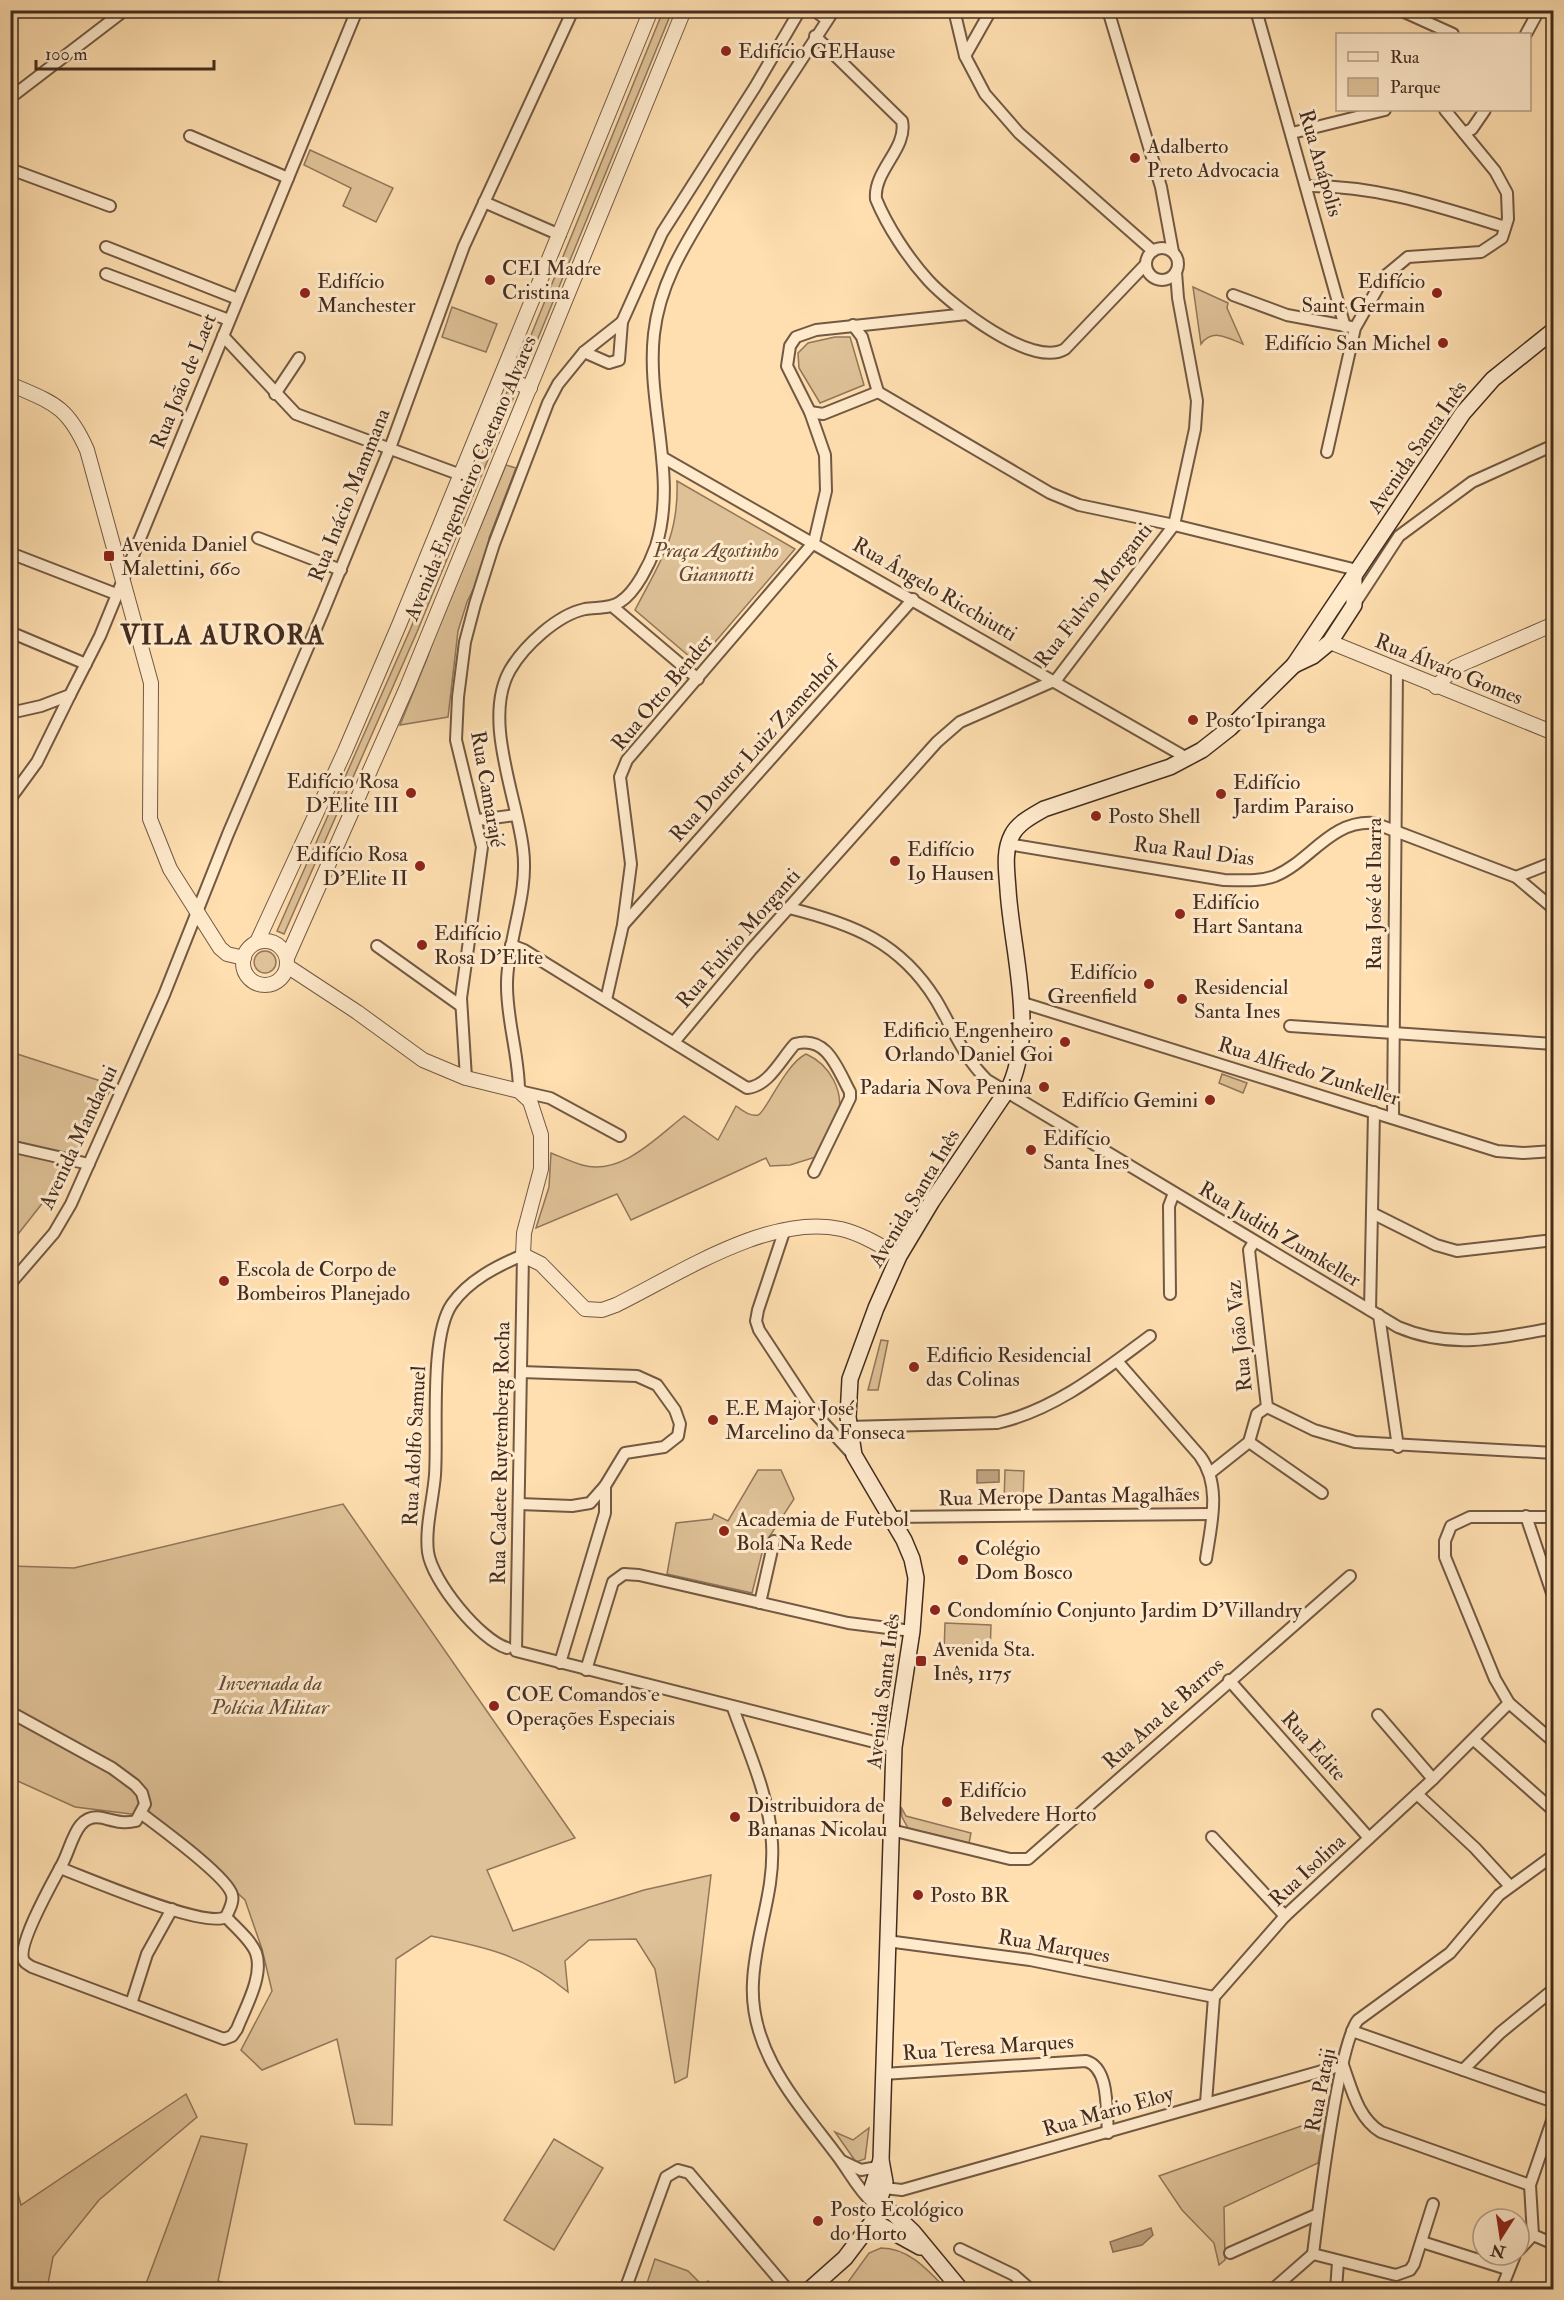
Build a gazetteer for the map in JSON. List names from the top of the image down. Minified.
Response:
{"streets":{"main road":["Avenida Santa Inês"],"street":["Rua Anápolis","Rua João de Laet","Avenida Engenheiro Caetano Alvares","Rua Inácio Mammana","Rua Ângelo Ricchiutti","Rua Fulvio Morganti","Rua Álvaro Gomes","Rua Otto Bender","Rua Doutor Luiz Zamenhof","Rua Camarajé","Rua Raul Dias","Rua José de Ibarra","Rua Alfredo Zunkeller","Avenida Mandaqui","Rua Judith Zumkeller","Rua João Vaz","Rua Adolfo Samuel","Rua Cadete Ruytemberg Rocha","Rua Merope Dantas Magalhães","Rua Ana de Barros","Rua Edite","Rua Isolina","Rua Marques","Rua Teresa Marques","Rua Pataji","Rua Mario Eloy"]},"crossings":[["Avenida Santa Inês","Rua Ângelo Ricchiutti"],["Avenida Santa Inês","Rua Álvaro Gomes"],["Avenida Santa Inês","Rua Raul Dias"],["Avenida Santa Inês","Rua Alfredo Zunkeller"],["Avenida Santa Inês","Rua Judith Zumkeller"],["Avenida Santa Inês","Rua Adolfo Samuel"],["Avenida Santa Inês","Rua Merope Dantas Magalhães"],["Avenida Santa Inês","Rua Ana de Barros"],["Avenida Santa Inês","Rua Marques"],["Avenida Santa Inês","Rua Teresa Marques"],["Avenida Santa Inês","Rua Mario Eloy"],["Rua Inácio Mammana","Avenida Mandaqui"],["Rua Ângelo Ricchiutti","Rua Fulvio Morganti"],["Rua Ângelo Ricchiutti","Rua Otto Bender"],["Rua Ângelo Ricchiutti","Rua Doutor Luiz Zamenhof"],["Rua Fulvio Morganti","Rua Judith Zumkeller"],["Rua Álvaro Gomes","Rua José de Ibarra"],["Rua Otto Bender","Rua Doutor Luiz Zamenhof"],["Rua Raul Dias","Rua José de Ibarra"],["Rua José de Ibarra","Rua Alfredo Zunkeller"],["Rua Judith Zumkeller","Rua João Vaz"],["Rua Adolfo Samuel","Rua Cadete Ruytemberg Rocha"],["Rua Ana de Barros","Rua Edite"],["Rua Edite","Rua Isolina"],["Rua Isolina","Rua Marques"],["Rua Teresa Marques","Rua Mario Eloy"],["Rua Pataji","Rua Mario Eloy"]],"districts":["VILA AURORA"],"parks":["Praça Agostinho Giannotti","Invernada da Polícia Militar"],"places":{"other":["Edifício GEHause","Adalberto Preto Advocacia","CEI Madre Cristina","Edifício Manchester","Edifício Saint Germain","Edifício San Michel","Posto Ipiranga","Edifício Rosa D'Elite III","Edifício Jardim Paraiso","Posto Shell","Edifício I9 Hausen","Edifício Rosa D'Elite II","Edifício Hart Santana","Edifício Rosa D'Elite","Edifício Greenfield","Residencial Santa Ines","Edificio Engenheiro Orlando Daniel Goi","Padaria Nova Penina","Edifício Gemini","Edifício Santa Ines","Escola de Corpo de Bombeiros Planejado","Edificio Residencial das Colinas","E.E Major José Marcelino da Fonseca","Academia de Futebol Bola Na Rede","Colégio Dom Bosco","Condomínio Conjunto Jardim D'Villandry","COE Comandos e Operações Especiais","Edifício Belvedere Horto","Distribuidora de Bananas Nicolau","Posto BR","Posto Ecológico do Horto"],"transit":["Avenida Daniel Malettini, 660","Avenida Sta. Inês, 1175"]},"legend":["Rua","Parque"],"scale_bar":"100 m","north":"bottom"}
